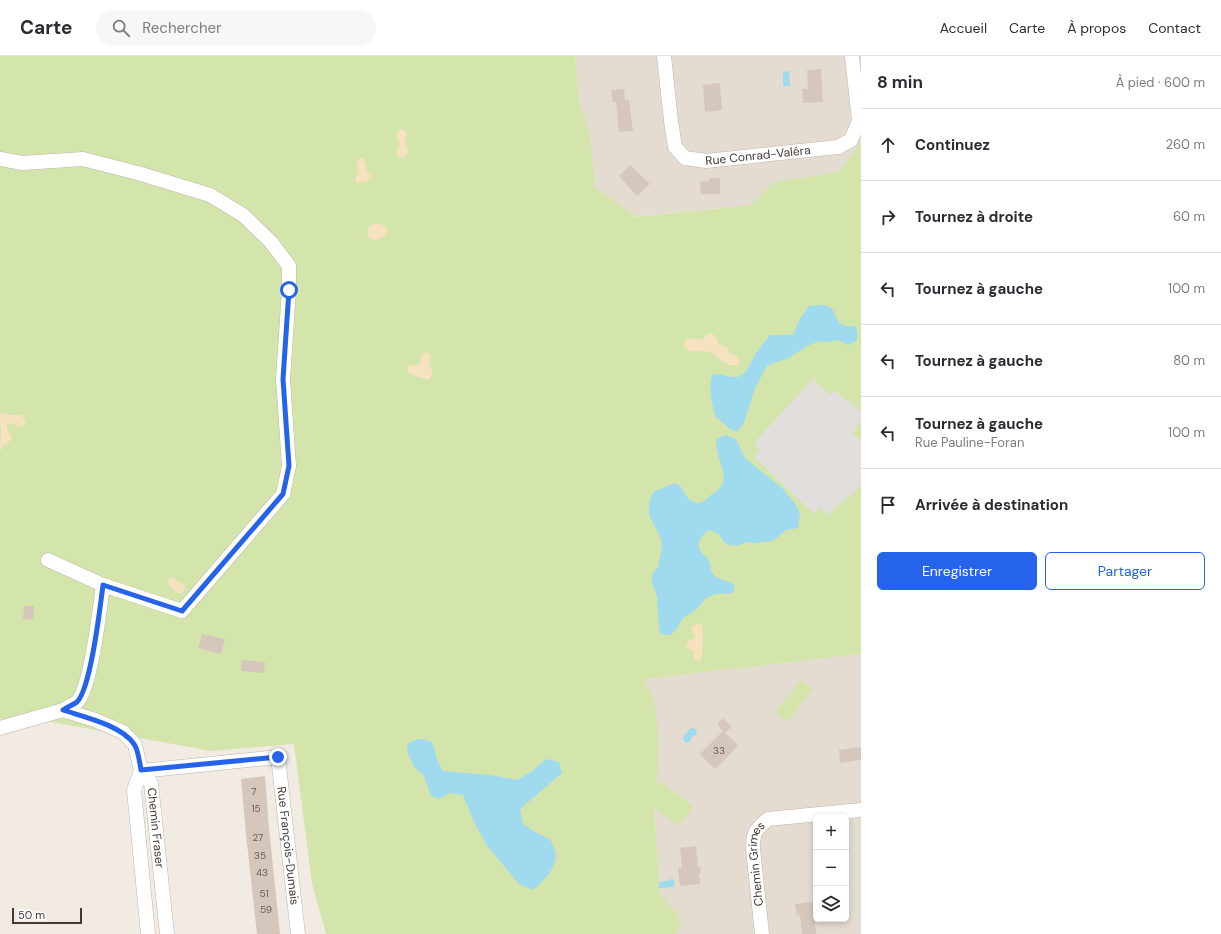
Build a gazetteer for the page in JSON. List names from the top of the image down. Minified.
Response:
{"streets":{"street":["Rue Conrad-Valéra","Chemin Fraser","Rue François-Dumais","Chemin Grimes"]},"crossings":[["Chemin Fraser","Rue François-Dumais"]],"house_numbers":["33","7","15","27","35","43","51","59"],"scale_bar":"50 m","page":{"header":"Carte","search":"Rechercher","nav":["Accueil","Carte","À propos","Contact"],"heading":["8 min","À pied · 600 m"],"list":[["Continuez","260 m"],["Tournez à droite","60 m"],["Tournez à gauche","100 m"],["Tournez à gauche","80 m"],["Tournez à gauche","Rue Pauline-Foran","100 m"],"Arrivée à destination"],"buttons":["Enregistrer","Partager"],"map_buttons":["+","−"],"scale":"50 m"}}
